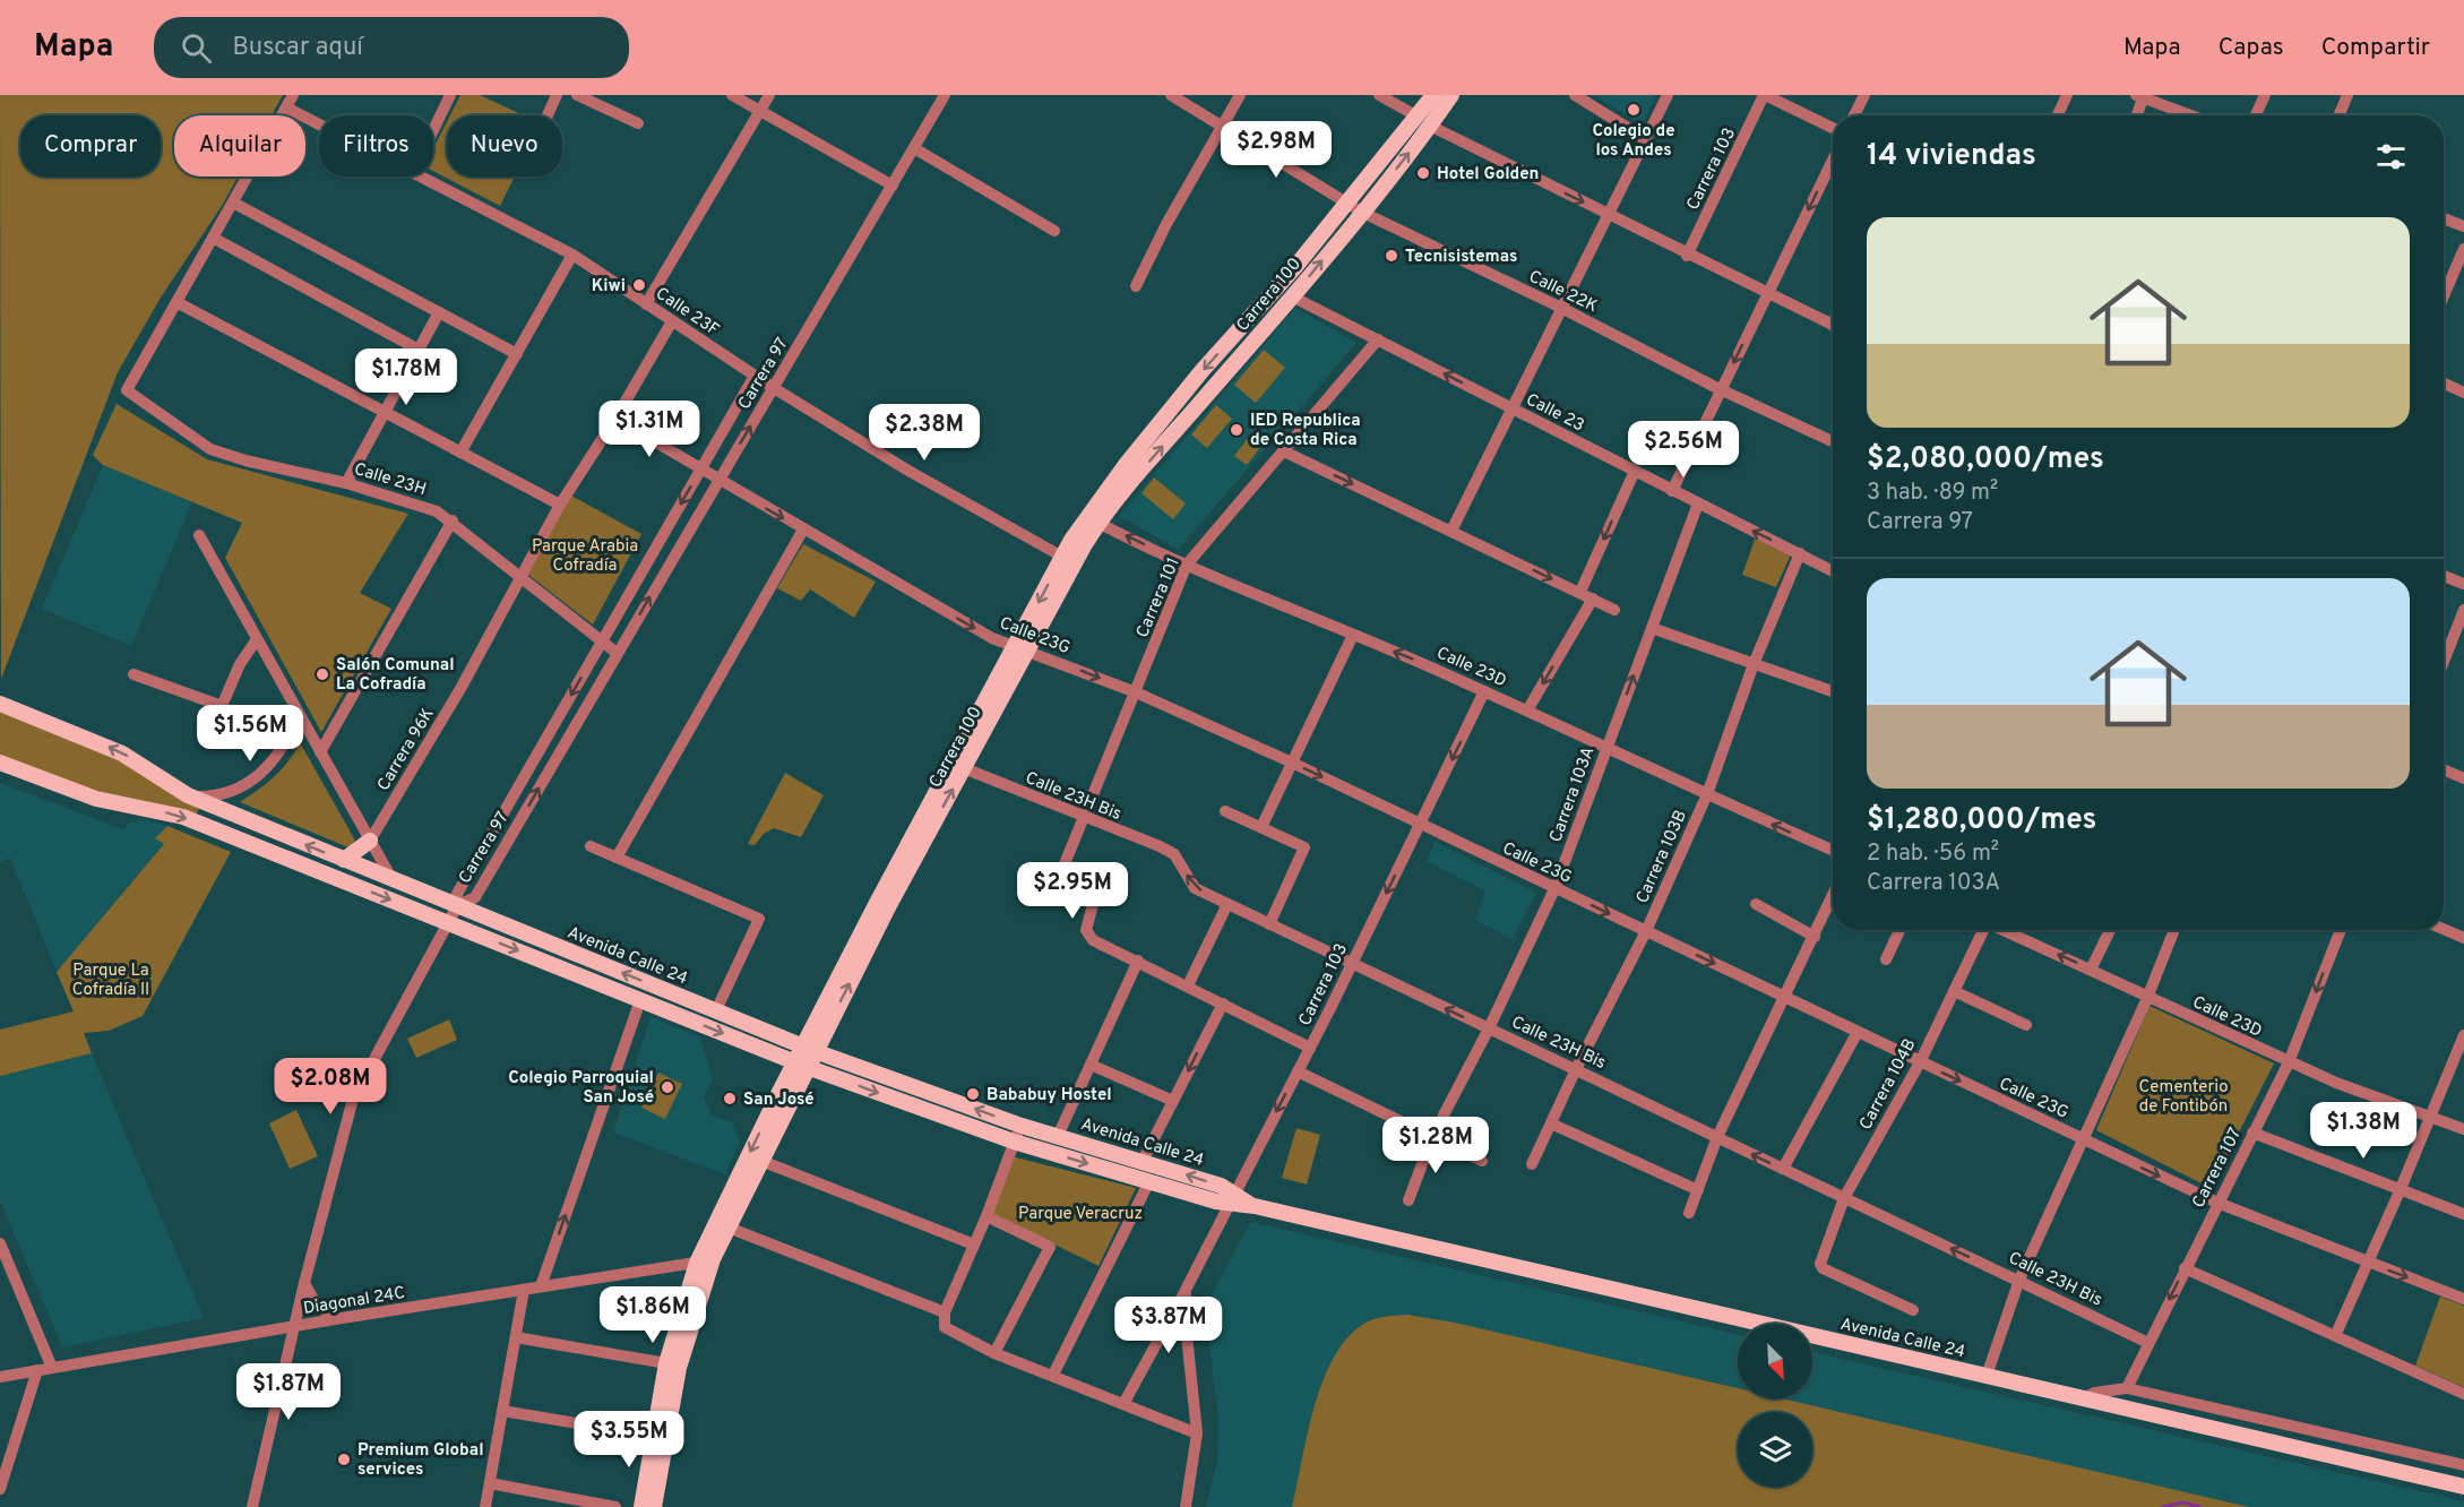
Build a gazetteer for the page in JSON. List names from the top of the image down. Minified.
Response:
{"streets":{"main road":["Carrera 100","Avenida Calle 24"],"street":["Carrera 103","Calle 22K","Calle 23F","Carrera 97","Calle 23","Calle 23H","Carrera 101","Calle 23G","Calle 23D","Carrera 96K","Carrera 103A","Calle 23H Bis","Carrera 103B","Carrera 104B","Carrera 107","Diagonal 24C"]},"crossings":[["Carrera 103","Calle 23G"],["Carrera 103","Calle 23D"],["Carrera 103","Calle 23H Bis"],["Carrera 103","Avenida Calle 24"],["Calle 22K","Carrera 100"],["Carrera 100","Calle 23F"],["Carrera 100","Calle 23"],["Carrera 100","Calle 23G"],["Carrera 100","Calle 23D"],["Carrera 100","Calle 23H Bis"],["Carrera 100","Avenida Calle 24"],["Carrera 100","Diagonal 24C"],["Calle 23F","Carrera 97"],["Calle 23F","Carrera 96K"],["Carrera 97","Calle 23H"],["Carrera 97","Calle 23G"],["Carrera 97","Avenida Calle 24"],["Carrera 97","Diagonal 24C"],["Calle 23","Carrera 101"],["Calle 23","Carrera 103A"],["Calle 23","Carrera 103B"],["Calle 23H","Carrera 96K"],["Carrera 101","Calle 23G"],["Carrera 101","Calle 23D"],["Carrera 101","Calle 23H Bis"],["Calle 23G","Carrera 96K"],["Calle 23G","Carrera 103A"],["Calle 23G","Carrera 103B"],["Calle 23G","Carrera 104B"],["Calle 23G","Carrera 107"],["Calle 23D","Carrera 103A"],["Calle 23D","Carrera 103B"],["Calle 23D","Carrera 107"],["Carrera 103A","Calle 23H Bis"],["Calle 23H Bis","Carrera 103B"],["Calle 23H Bis","Carrera 104B"],["Calle 23H Bis","Carrera 107"]],"one_way":["Calle 23","Calle 23G","Calle 23D","Calle 23H Bis","Carrera 107"],"parks":["Parque Arabia Cofradía","Parque La Cofradía II","Cementerio de Fontibón","Parque Veracruz"],"places":["Colegio de los Andes","Hotel Golden","Tecnisistemas","Kiwi","IED Republica de Costa Rica","Salón Comunal La Cofradía","Colegio Parroquial San José","Bababuy Hostel","San José","Premium Global services"],"north":"bottom right","page":{"header":"Mapa","search":"Buscar aquí","nav":["Mapa","Capas","Compartir"],"chip":["Comprar","Alquilar","Filtros","Nuevo"],"heading":"14 viviendas","price":["$2.98M","$1.78M","$1.31M","$2.38M","$2.56M","$1.56M","$2.95M","$2.08M","$1.38M","$1.28M","$1.86M","$3.87M","$1.87M","$3.55M"],"list":[{"name":"$2,080,000/mes","note":"3 hab. · 89 m² · Carrera 97"},{"name":"$1,280,000/mes","note":"2 hab. · 56 m² · Carrera 103A"}]}}
